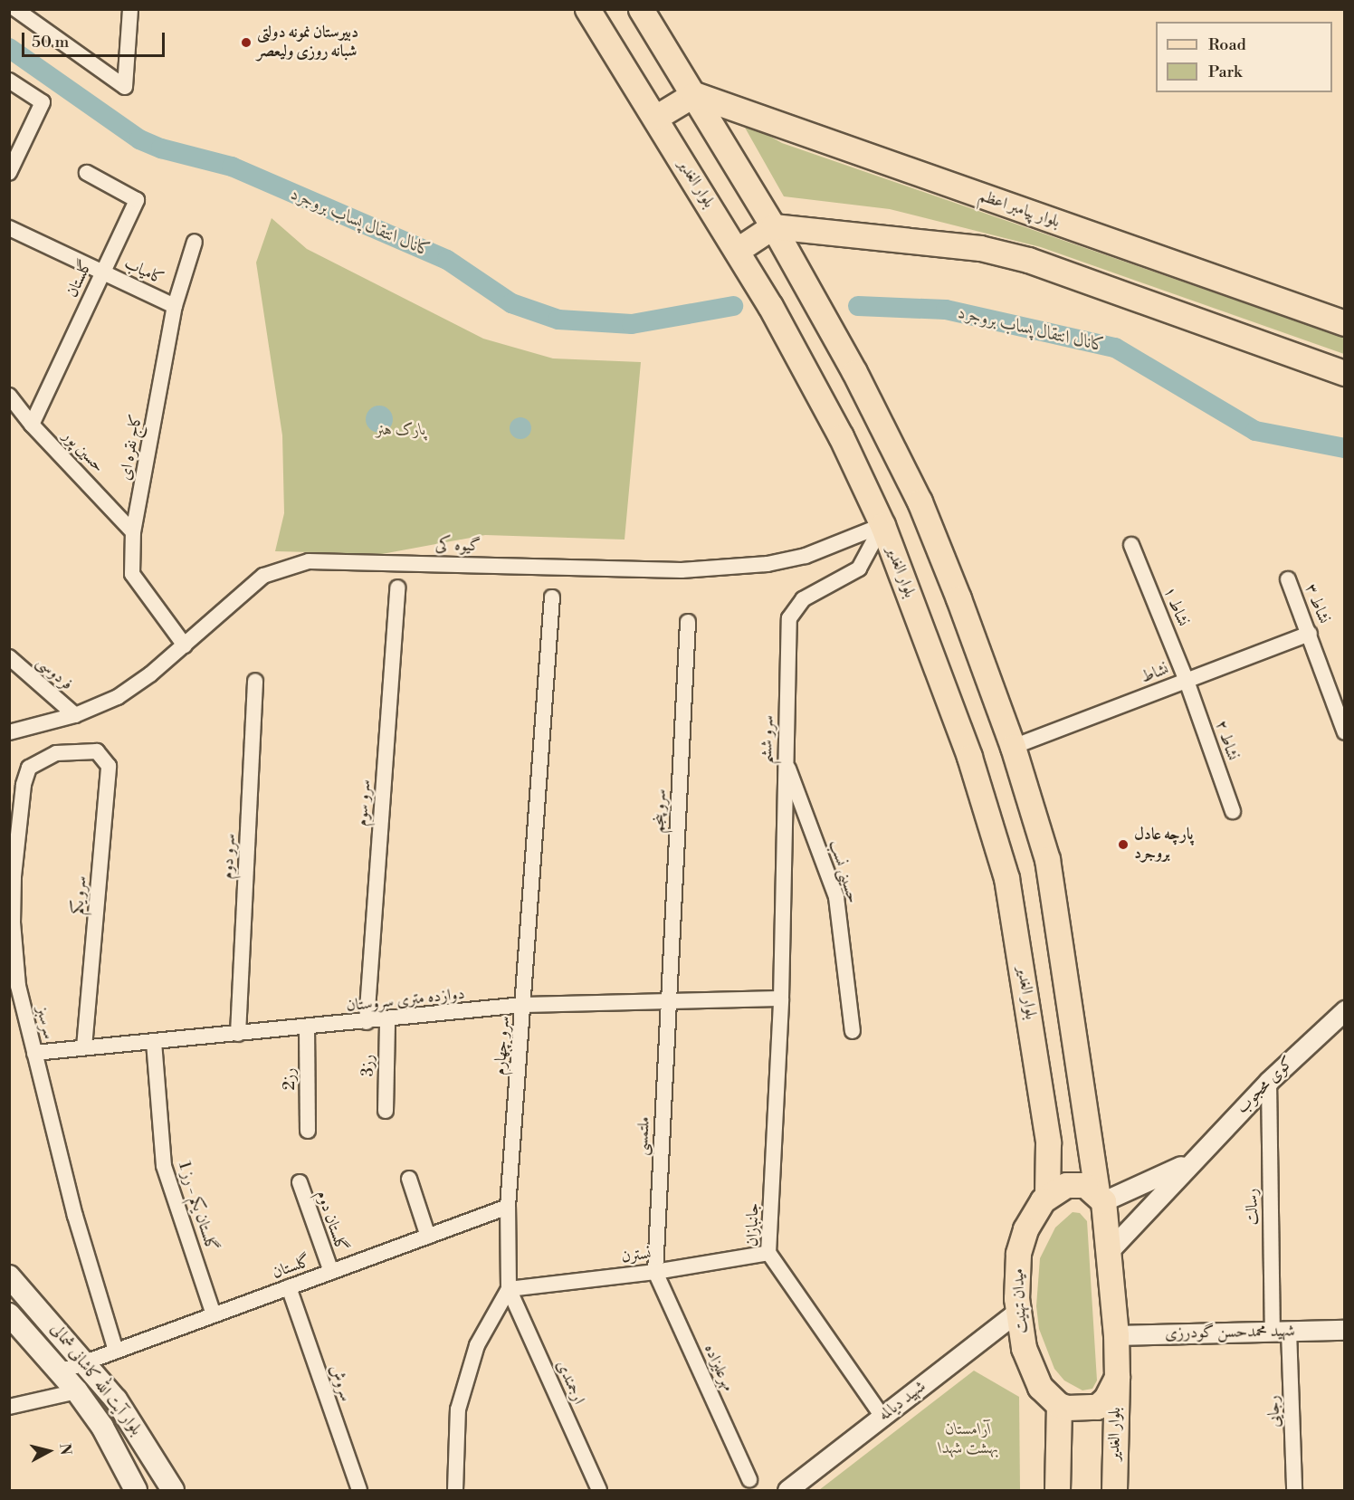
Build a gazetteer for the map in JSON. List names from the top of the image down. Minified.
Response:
{"streets":{"main road":["بلوار الغدیر","بلوار پیامبر اعظم","میدان تهنیت","بلوار آیت الله کاشانی شمالی"],"street":["کامیاب","گلستان","کاج نقره ای","حسین پور","گیوه کی","نشاط ۳","نشاط ۱","فردوسی","نشاط","سرو ششم","نشاط ۲","سرو سوم","سرو پنجم","سرو دوم","حسینی نسب","سرو یکم","دوازده متری سروستان","سرسبز","سرو چهارم","رز3","رز2","کوی محجوب","ملتمسی","گلستان یکم - رز 1","رسالت","گلستان دوم","جانبازان","نسترن","شهید محمدحسن گودرزی","مهرعلیزاده","ارجمندی","سروش","شهید دیالمه","رجایی"]},"crossings":[["بلوار الغدیر","گیوه کی"],["بلوار الغدیر","سرو ششم"],["بلوار الغدیر","میدان تهنیت"],["کامیاب","گلستان"],["کامیاب","کاج نقره ای"],["گلستان","حسین پور"],["گلستان","سرسبز"],["گلستان","سرو چهارم"],["گلستان","گلستان یکم - رز 1"],["گلستان","گلستان دوم"],["گلستان","بلوار آیت الله کاشانی شمالی"],["گلستان","سروش"],["کاج نقره ای","حسین پور"],["کاج نقره ای","گیوه کی"],["گیوه کی","فردوسی"],["گیوه کی","سرو ششم"],["نشاط ۳","نشاط"],["نشاط ۱","نشاط"],["نشاط ۱","نشاط ۲"],["نشاط","نشاط ۲"],["سرو ششم","حسینی نسب"],["سرو ششم","دوازده متری سروستان"],["سرو ششم","جانبازان"],["سرو سوم","دوازده متری سروستان"],["سرو پنجم","دوازده متری سروستان"],["سرو پنجم","ملتمسی"],["سرو دوم","دوازده متری سروستان"],["سرو یکم","دوازده متری سروستان"],["سرو یکم","سرسبز"],["دوازده متری سروستان","سرسبز"],["دوازده متری سروستان","سرو چهارم"],["دوازده متری سروستان","رز3"],["دوازده متری سروستان","رز2"],["دوازده متری سروستان","ملتمسی"],["دوازده متری سروستان","گلستان یکم - رز 1"],["دوازده متری سروستان","جانبازان"],["سرو چهارم","نسترن"],["سرو چهارم","ارجمندی"],["کوی محجوب","رسالت"],["ملتمسی","نسترن"],["ملتمسی","مهرعلیزاده"],["رسالت","شهید محمدحسن گودرزی"],["رسالت","رجایی"],["جانبازان","نسترن"],["جانبازان","شهید دیالمه"],["نسترن","مهرعلیزاده"],["نسترن","ارجمندی"],["میدان تهنیت","شهید دیالمه"],["شهید محمدحسن گودرزی","رجایی"]],"water":["کانال انتقال پساب بروجرد"],"parks":["پارک هنر","آرامستان بهشت شهدا"],"places":["دبیرستان نمونه دولتی شبانه روزی ولیعصر","پارچه عادل بروجرد"],"legend":["Road","Park"],"scale_bar":"50 m","north":"right"}
